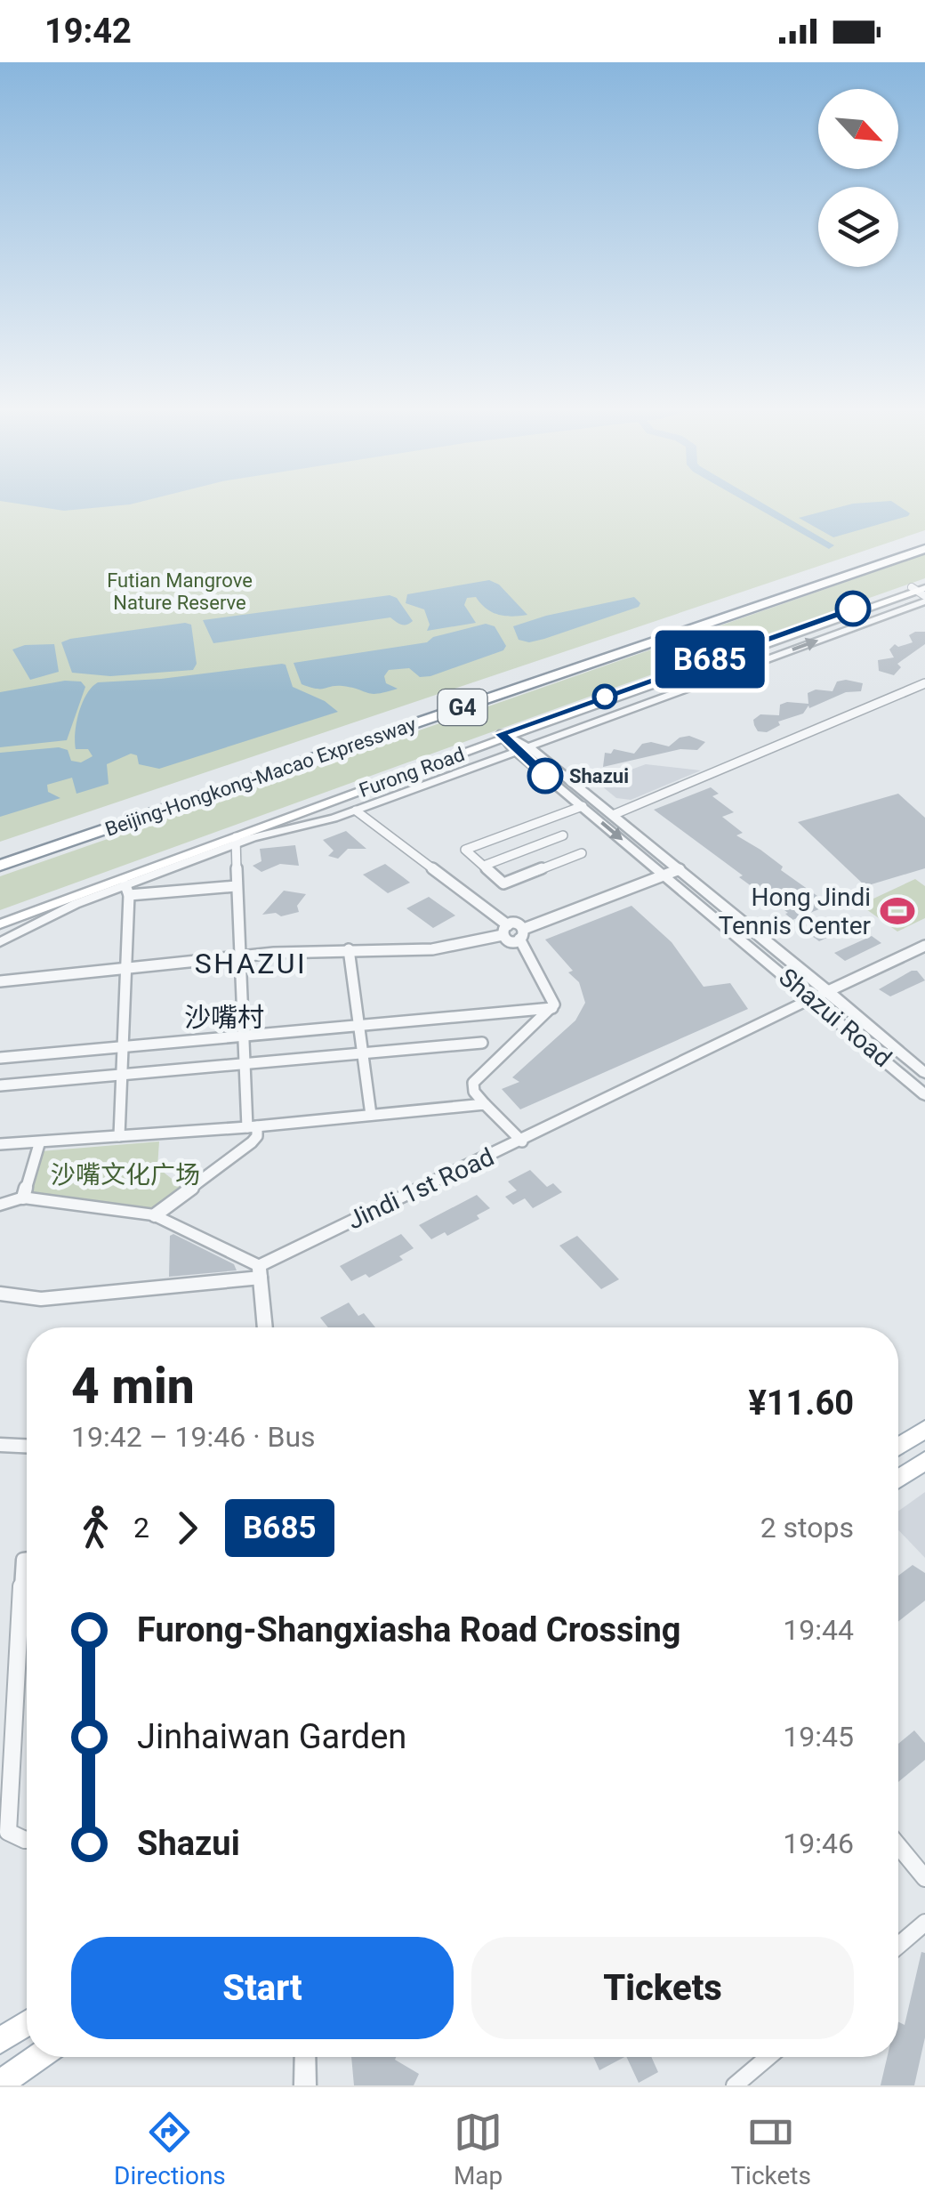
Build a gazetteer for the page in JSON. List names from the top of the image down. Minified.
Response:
{"streets":{"highway":["G4","Beijing-Hongkong-Macao Expressway"],"main road":["Furong Road"],"street":["Shazui Road","Jindi 1st Road"]},"crossings":[["Furong Road","Shazui Road"],["Shazui Road","Jindi 1st Road"]],"districts":["SHAZUI","沙嘴村"],"parks":["Futian Mangrove Nature Reserve","沙嘴文化广场"],"places":{"other":["Shazui"],"sports":["Hong Jindi Tennis Center"]},"lines":["bus line B685"],"north":"bottom right","page":{"status":"19:42","on_map":"B685","heading":["4 min","19:42 – 19:46 · Bus","¥11.60"],"legs":["2","B685","2 stops"],"list":[{"name":"Furong-Shangxiasha Road Crossing","value":"19:44"},{"name":"Jinhaiwan Garden","value":"19:45"},{"name":"Shazui","value":"19:46"}],"buttons":["Start","Tickets"],"tabs":["Directions","Map","Tickets"]}}
